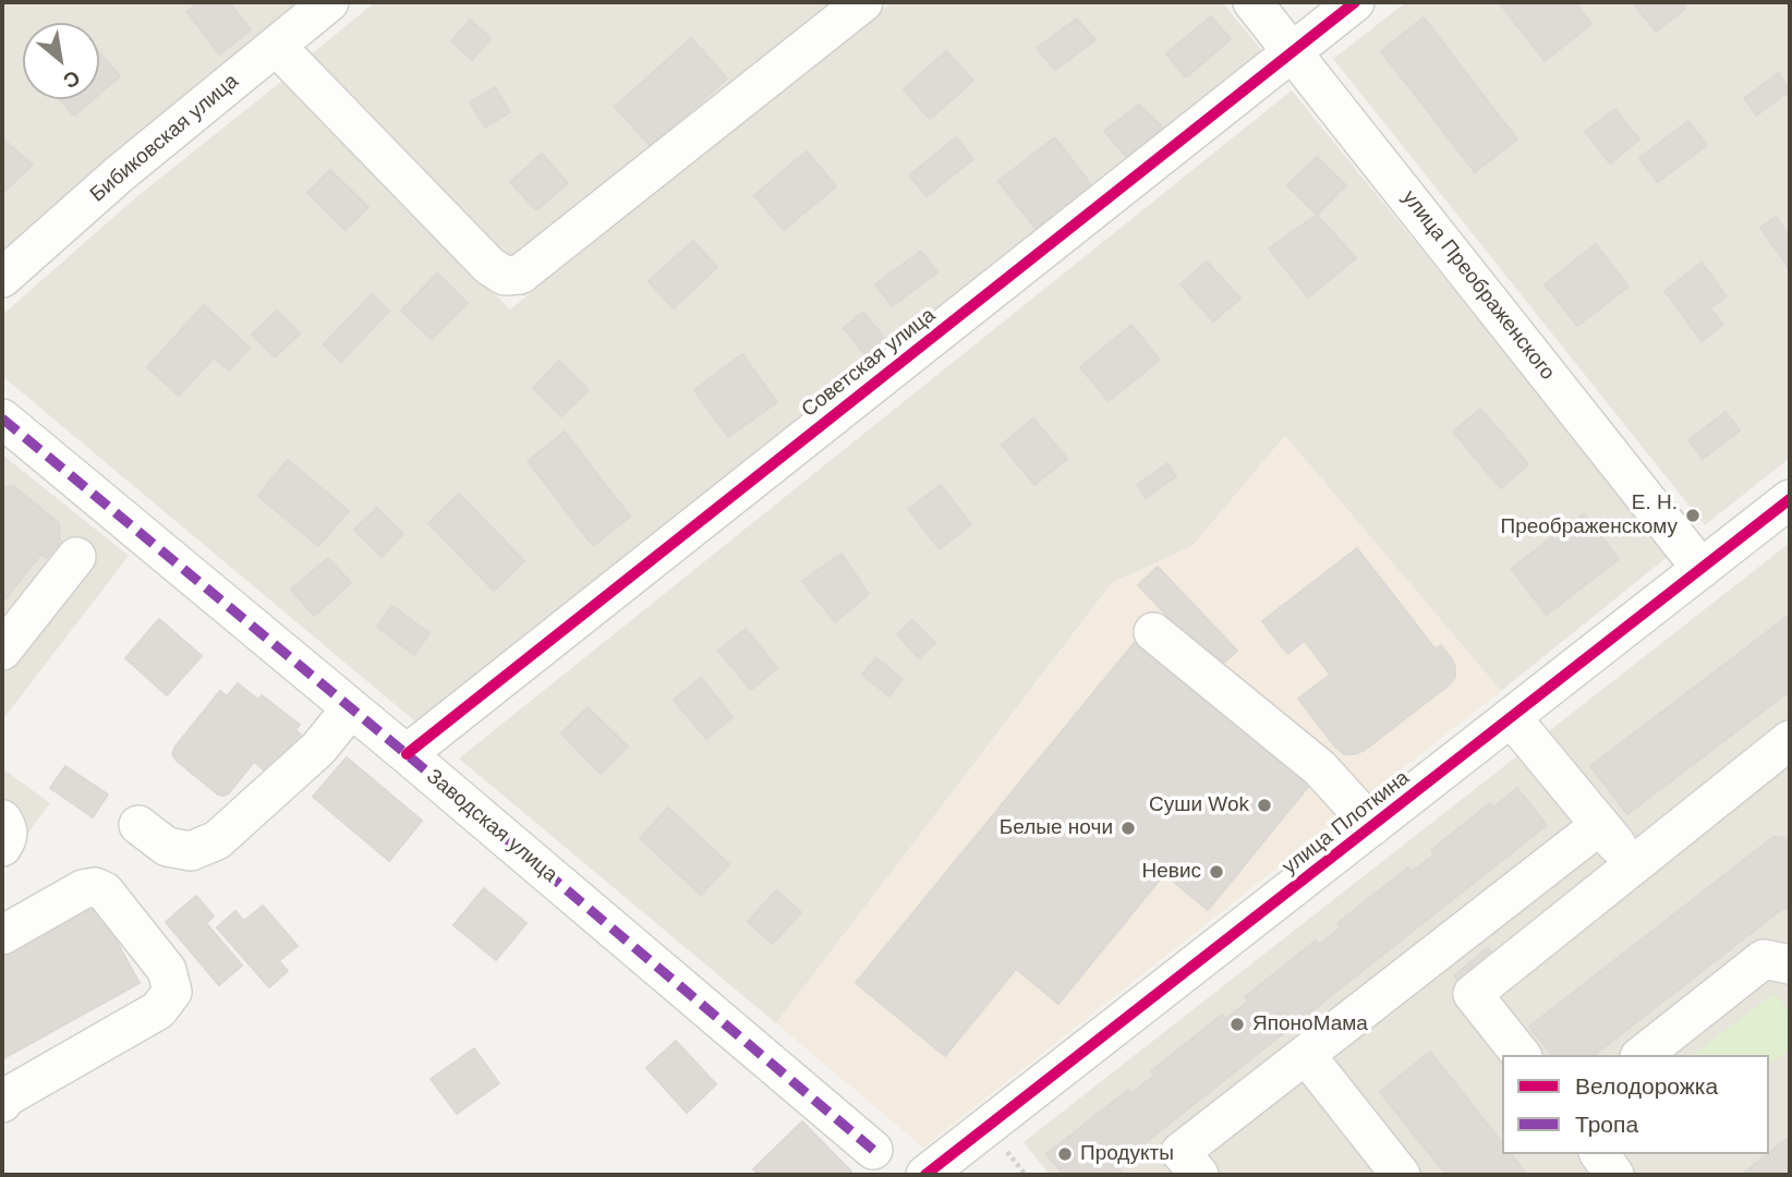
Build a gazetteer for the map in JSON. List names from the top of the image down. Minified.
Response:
{"streets":{"street":["Бибиковская улица","улица Преображенского","Советская улица","улица Плоткина","Заводская улица"]},"crossings":[["улица Преображенского","Советская улица"],["улица Преображенского","улица Плоткина"],["Советская улица","Заводская улица"]],"places":["Е. Н. Преображенскому","Суши Wok","Белые ночи","Невис","ЯпоноМама","Продукты"],"legend":["Велодорожка","Тропа"],"north":"bottom right"}
